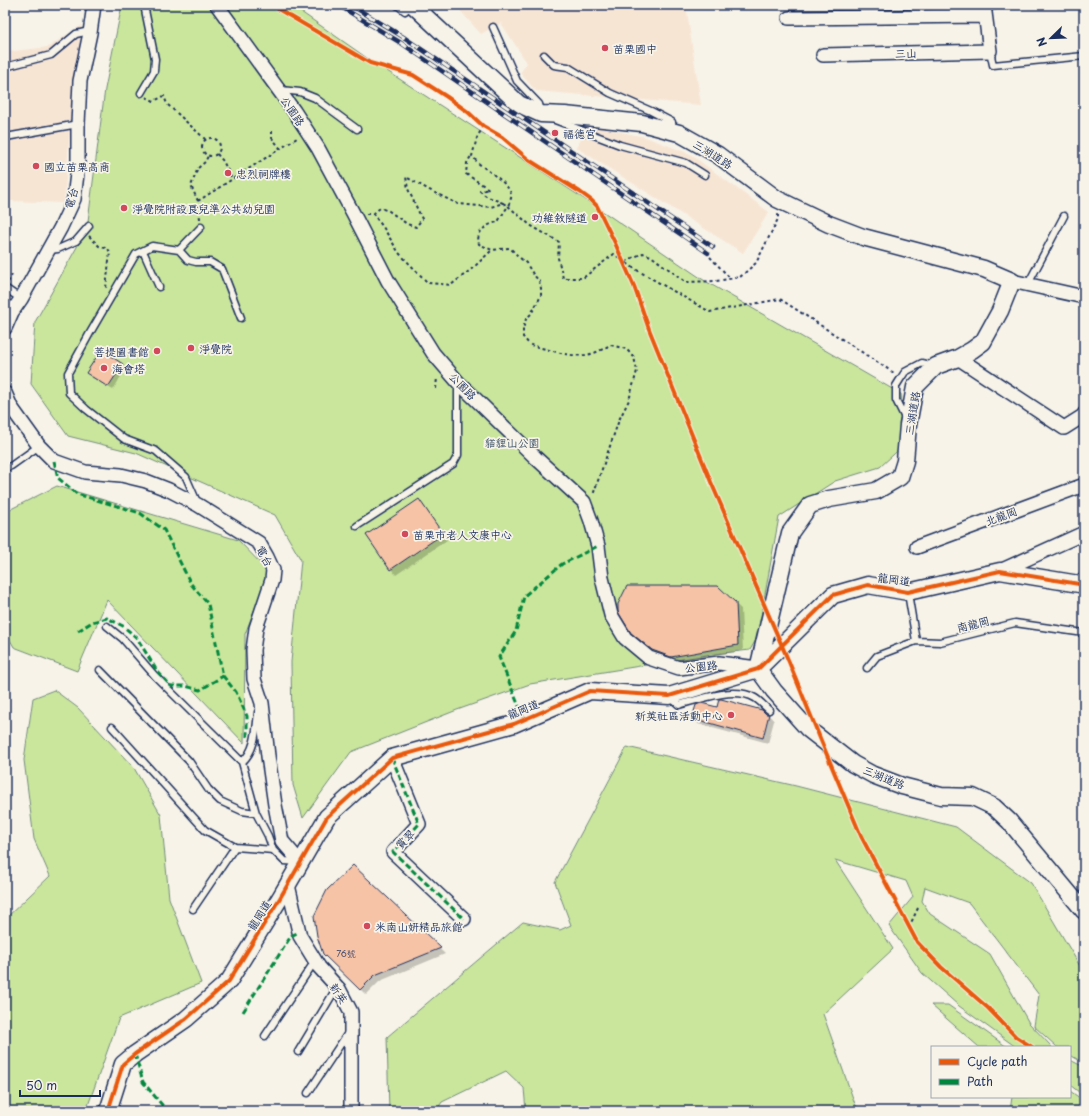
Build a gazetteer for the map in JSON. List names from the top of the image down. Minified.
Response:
{"streets":{"street":["三山","公園路","三湖道路","電台","北龍岡","龍岡道","賞翠","新英"],"lane":["南龍岡"]},"crossings":[["公園路","三湖道路"],["公園路","龍岡道"],["三湖道路","龍岡道"],["電台","龍岡道"],["龍岡道","賞翠"],["龍岡道","新英"]],"parks":["貓貍山公園"],"places":["苗栗國中","福德宮","國立苗栗高商","忠烈祠牌樓","淨覺院附設良兒準公共幼兒園","功維敘隧道","淨覺院","菩提圖書館","海會塔","苗栗市老人文康中心","新英社區活動中心","米南山妍精品旅館"],"house_numbers":["76號"],"legend":["Cycle path","Path"],"scale_bar":"50 m","north":"bottom left"}
